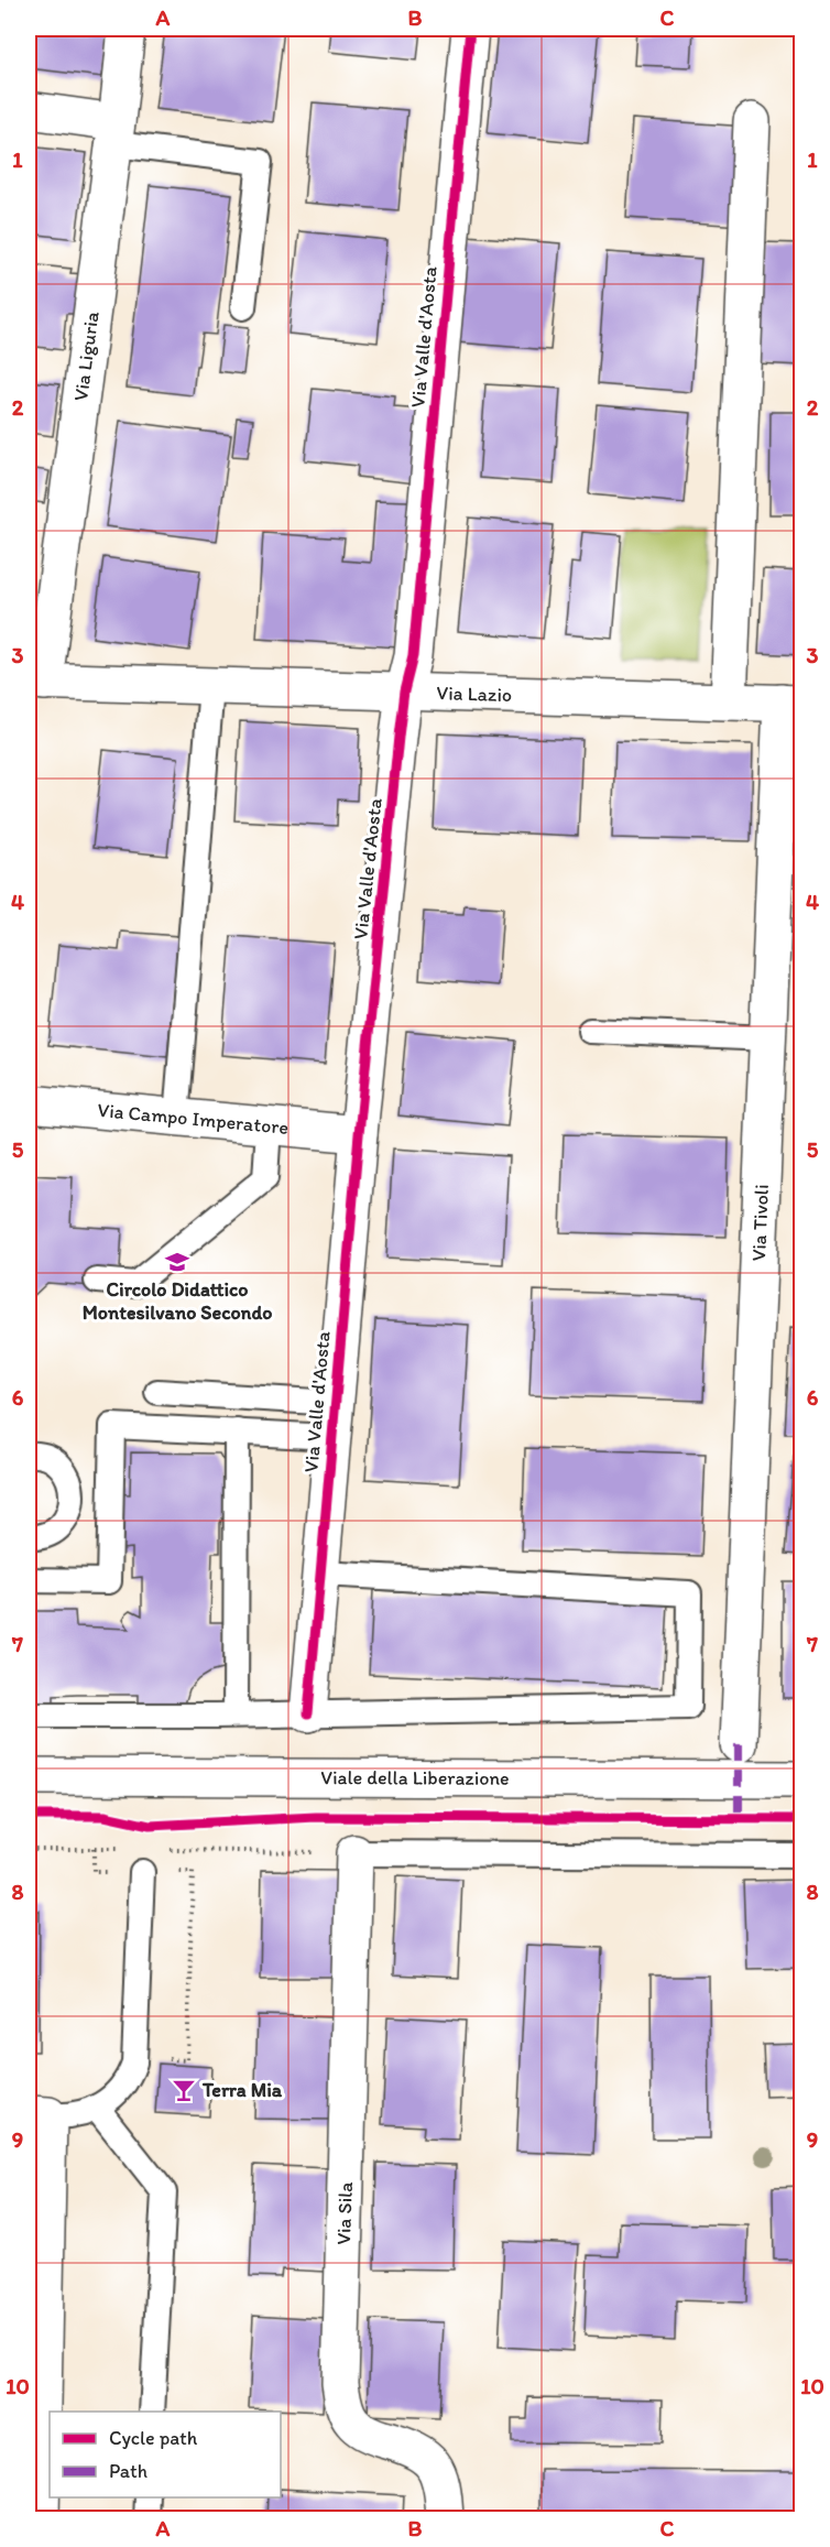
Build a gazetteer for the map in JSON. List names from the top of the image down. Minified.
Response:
{"streets":{"street":["Via Valle d'Aosta","Via Liguria","Via Lazio","Via Campo Imperatore","Via Tivoli","Viale della Liberazione","Via Sila"]},"crossings":[["Via Valle d'Aosta","Via Lazio"],["Via Valle d'Aosta","Via Campo Imperatore"],["Via Liguria","Via Lazio"],["Via Lazio","Via Tivoli"]],"places":{"school or university":["Circolo Didattico Montesilvano Secondo"],"bar":["Terra Mia"]},"legend":["Cycle path","Path"],"grid":{"columns":["A","B","C"],"rows":["1","2","3","4","5","6","7","8","9","10"]}}
